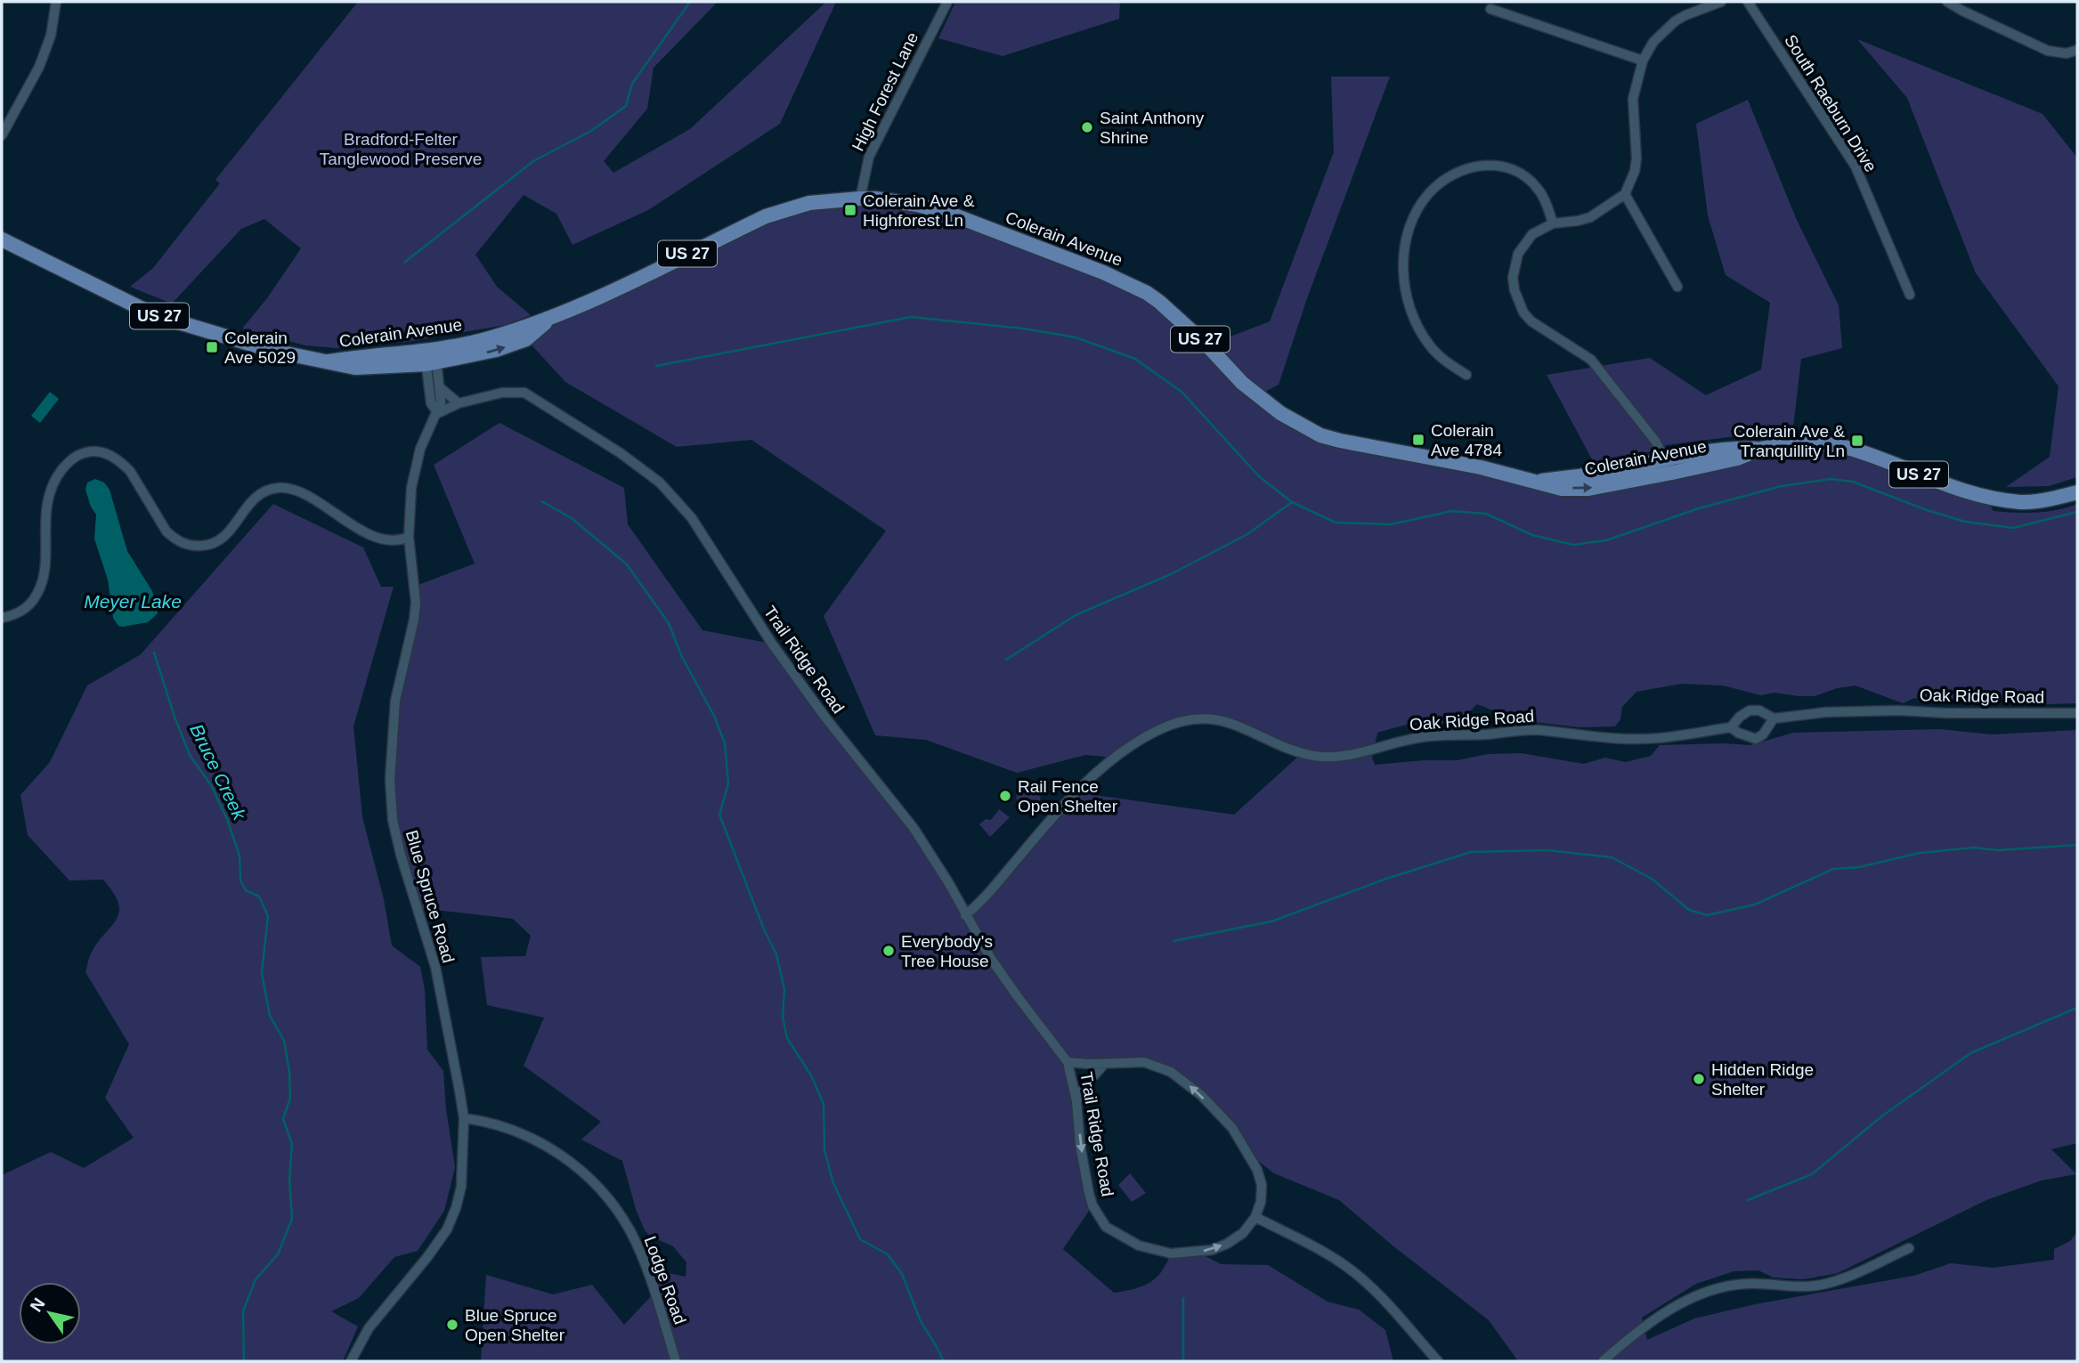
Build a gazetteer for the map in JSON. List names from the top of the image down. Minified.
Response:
{"streets":{"main road":["Colerain Avenue","US 27"],"street":["High Forest Lane","South Raeburn Drive","Trail Ridge Road","Oak Ridge Road","Blue Spruce Road","Lodge Road"]},"crossings":[["High Forest Lane","Colerain Avenue"],["Colerain Avenue","Blue Spruce Road"],["Trail Ridge Road","Oak Ridge Road"],["Trail Ridge Road","Blue Spruce Road"],["Blue Spruce Road","Lodge Road"]],"water":["Meyer Lake","Bruce Creek"],"parks":["Bradford-Felter Tanglewood Preserve"],"places":{"other":["Saint Anthony Shrine","Rail Fence Open Shelter","Everybody's Tree House","Hidden Ridge Shelter","Blue Spruce Open Shelter"],"transit":["Colerain Ave & Highforest Ln","Colerain Ave 5029","Colerain Ave 4784","Colerain Ave & Tranquillity Ln"]},"north":"top left"}
